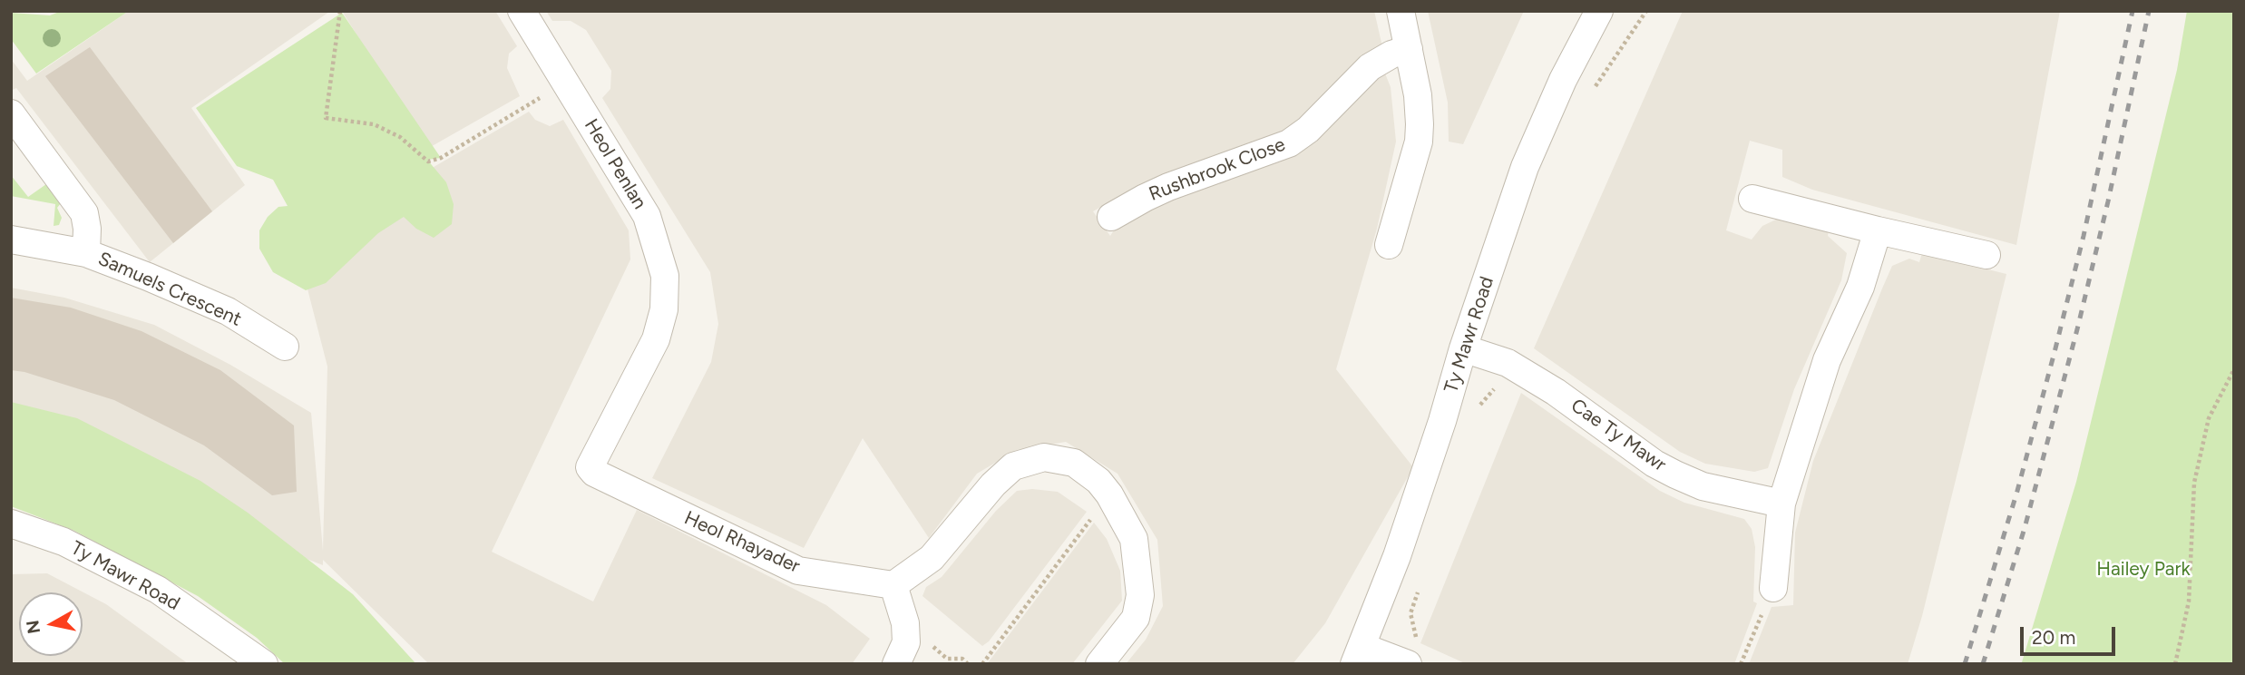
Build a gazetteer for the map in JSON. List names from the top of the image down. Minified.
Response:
{"streets":{"street":["Heol Penlan","Rushbrook Close","Samuels Crescent","Ty Mawr Road","Cae Ty Mawr","Heol Rhayader"]},"crossings":[["Heol Penlan","Heol Rhayader"],["Ty Mawr Road","Cae Ty Mawr"]],"parks":["Hailey Park"],"scale_bar":"20 m","north":"left"}
